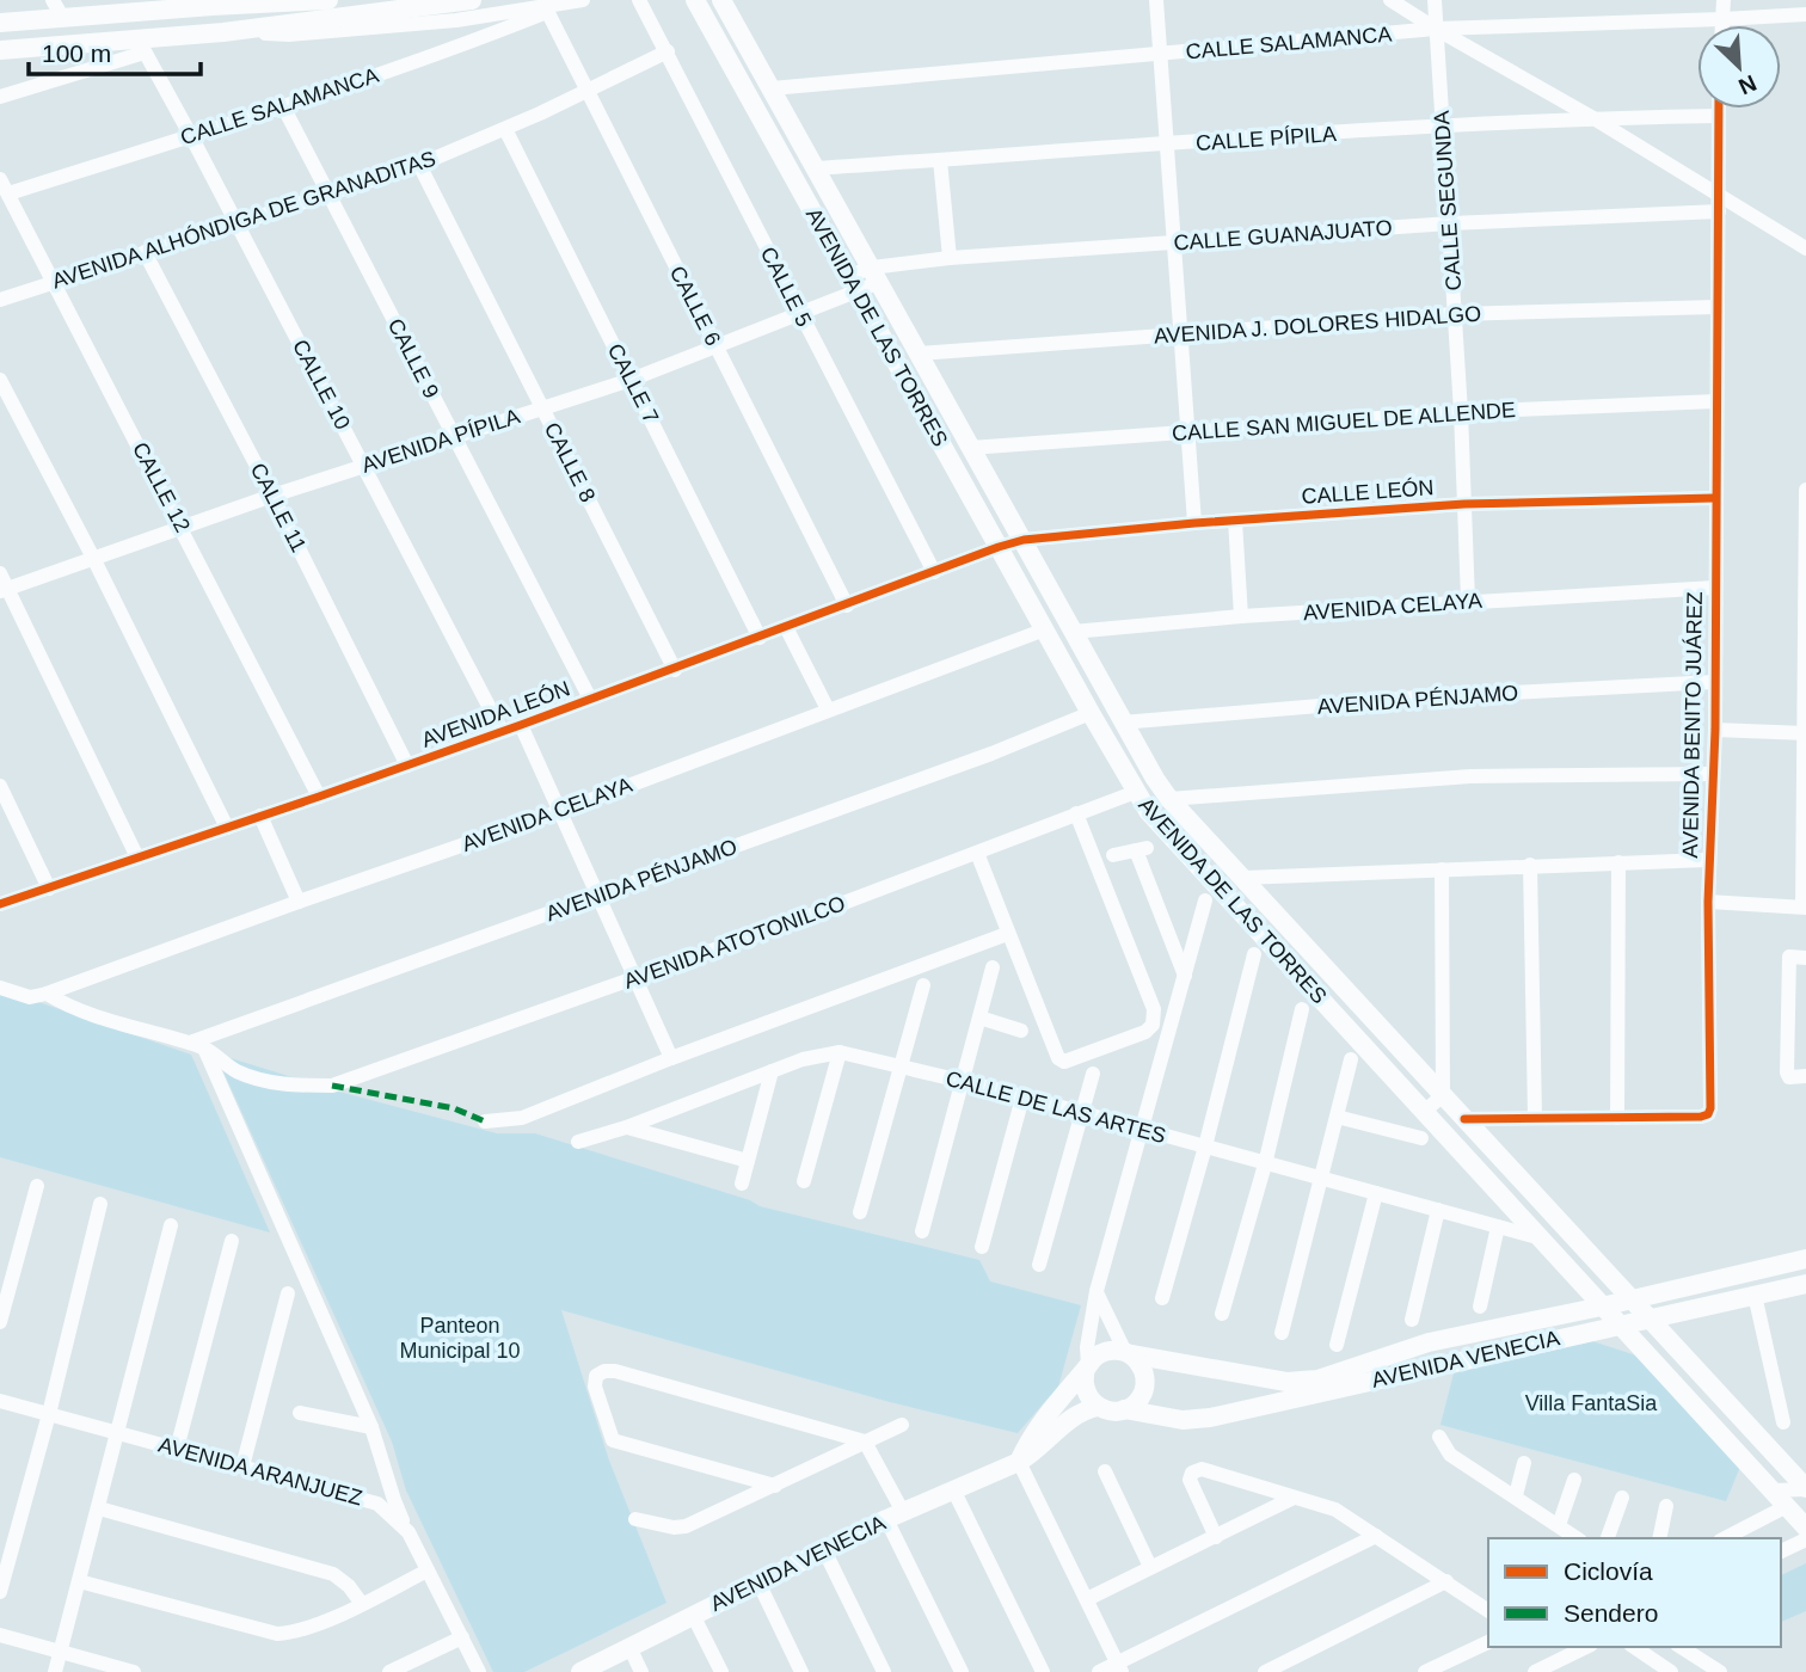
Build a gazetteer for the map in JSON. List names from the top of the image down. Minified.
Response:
{"streets":{"main road":["AVENIDA DE LAS TORRES","AVENIDA VENECIA"],"street":["CALLE SALAMANCA","CALLE PÍPILA","CALLE SEGUNDA","AVENIDA ALHÓNDIGA DE GRANADITAS","CALLE GUANAJUATO","CALLE 5","CALLE 6","AVENIDA J. DOLORES HIDALGO","CALLE 9","CALLE 7","CALLE 10","CALLE SAN MIGUEL DE ALLENDE","AVENIDA PÍPILA","CALLE 8","CALLE 12","CALLE LEÓN","CALLE 11","AVENIDA CELAYA","AVENIDA PÉNJAMO","AVENIDA LEÓN","AVENIDA BENITO JUÁREZ","AVENIDA ATOTONILCO","CALLE DE LAS ARTES","AVENIDA ARANJUEZ"]},"crossings":[["CALLE SALAMANCA","CALLE SEGUNDA"],["CALLE SALAMANCA","CALLE 6"],["CALLE SALAMANCA","AVENIDA DE LAS TORRES"],["CALLE SALAMANCA","CALLE 9"],["CALLE SALAMANCA","CALLE 10"],["CALLE SALAMANCA","CALLE 12"],["CALLE PÍPILA","CALLE SEGUNDA"],["CALLE PÍPILA","AVENIDA DE LAS TORRES"],["CALLE PÍPILA","AVENIDA BENITO JUÁREZ"],["CALLE SEGUNDA","CALLE GUANAJUATO"],["CALLE SEGUNDA","AVENIDA J. DOLORES HIDALGO"],["CALLE SEGUNDA","CALLE SAN MIGUEL DE ALLENDE"],["CALLE SEGUNDA","CALLE LEÓN"],["CALLE SEGUNDA","AVENIDA CELAYA"],["AVENIDA ALHÓNDIGA DE GRANADITAS","CALLE 5"],["AVENIDA ALHÓNDIGA DE GRANADITAS","CALLE 6"],["AVENIDA ALHÓNDIGA DE GRANADITAS","CALLE 9"],["AVENIDA ALHÓNDIGA DE GRANADITAS","CALLE 7"],["AVENIDA ALHÓNDIGA DE GRANADITAS","CALLE 10"],["AVENIDA ALHÓNDIGA DE GRANADITAS","CALLE 8"],["AVENIDA ALHÓNDIGA DE GRANADITAS","CALLE 12"],["AVENIDA ALHÓNDIGA DE GRANADITAS","CALLE 11"],["CALLE GUANAJUATO","AVENIDA DE LAS TORRES"],["CALLE GUANAJUATO","AVENIDA PÍPILA"],["CALLE GUANAJUATO","AVENIDA BENITO JUÁREZ"],["CALLE 5","AVENIDA PÍPILA"],["CALLE 5","AVENIDA LEÓN"],["CALLE 6","AVENIDA PÍPILA"],["CALLE 6","AVENIDA LEÓN"],["AVENIDA J. DOLORES HIDALGO","AVENIDA DE LAS TORRES"],["AVENIDA J. DOLORES HIDALGO","AVENIDA BENITO JUÁREZ"],["AVENIDA DE LAS TORRES","CALLE SAN MIGUEL DE ALLENDE"],["AVENIDA DE LAS TORRES","AVENIDA PÍPILA"],["AVENIDA DE LAS TORRES","CALLE LEÓN"],["AVENIDA DE LAS TORRES","AVENIDA CELAYA"],["AVENIDA DE LAS TORRES","AVENIDA PÉNJAMO"],["AVENIDA DE LAS TORRES","AVENIDA LEÓN"],["AVENIDA DE LAS TORRES","AVENIDA BENITO JUÁREZ"],["AVENIDA DE LAS TORRES","AVENIDA ATOTONILCO"],["AVENIDA DE LAS TORRES","CALLE DE LAS ARTES"],["AVENIDA DE LAS TORRES","AVENIDA VENECIA"],["CALLE 9","AVENIDA PÍPILA"],["CALLE 9","AVENIDA LEÓN"],["CALLE 7","AVENIDA PÍPILA"],["CALLE 7","AVENIDA LEÓN"],["CALLE 10","AVENIDA PÍPILA"],["CALLE 10","AVENIDA LEÓN"],["CALLE SAN MIGUEL DE ALLENDE","AVENIDA BENITO JUÁREZ"],["AVENIDA PÍPILA","CALLE 8"],["AVENIDA PÍPILA","CALLE 12"],["AVENIDA PÍPILA","CALLE 11"],["CALLE 8","AVENIDA LEÓN"],["CALLE 12","AVENIDA LEÓN"],["CALLE LEÓN","AVENIDA LEÓN"],["CALLE LEÓN","AVENIDA BENITO JUÁREZ"],["CALLE 11","AVENIDA LEÓN"],["AVENIDA CELAYA","AVENIDA BENITO JUÁREZ"],["AVENIDA PÉNJAMO","AVENIDA BENITO JUÁREZ"],["AVENIDA PÉNJAMO","AVENIDA ATOTONILCO"]],"parks":["Panteon Municipal 10","Villa FantaSia"],"legend":["Ciclovía","Sendero"],"scale_bar":"100 m","north":"bottom right"}
